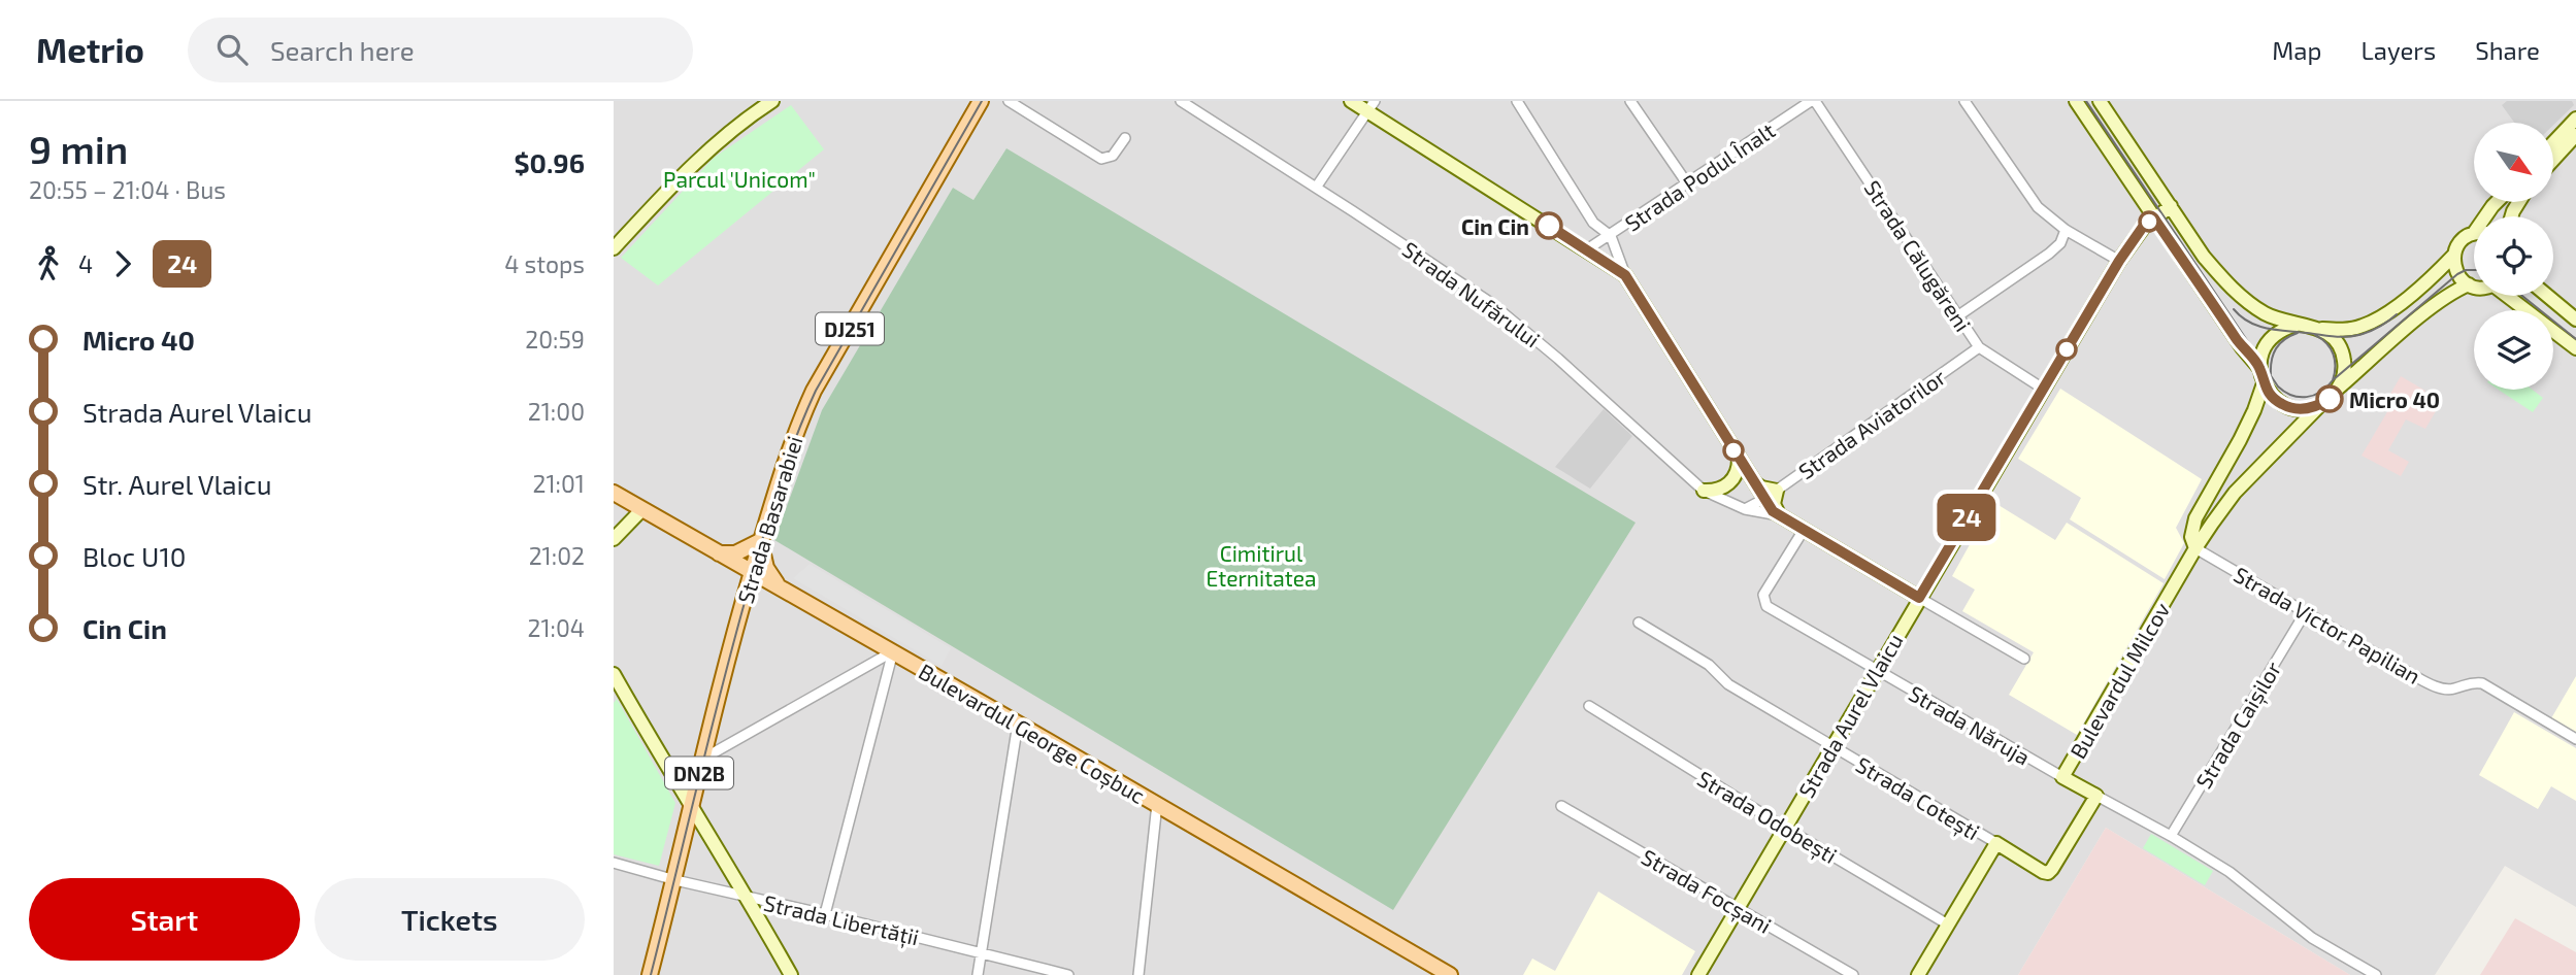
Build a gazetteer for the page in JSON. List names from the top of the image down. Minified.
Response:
{"streets":{"main road":["DJ251","Strada Basarabiei","Bulevardul Milcov","Strada Aurel Vlaicu","Bulevardul George Coșbuc","DN2B"],"street":["Strada Podul Înalt","Strada Călugăreni","Strada Nufărului","Strada Aviatorilor","Strada Victor Papilian","Strada Năruja","Strada Caișilor","Strada Cotești","Strada Odobești","Strada Focșani","Strada Libertății"]},"crossings":[["Strada Podul Înalt","Strada Călugăreni"],["Strada Călugăreni","Strada Aviatorilor"],["Strada Călugăreni","Strada Aurel Vlaicu"],["Strada Basarabiei","Bulevardul George Coșbuc"],["Strada Basarabiei","Strada Libertății"],["Strada Victor Papilian","Bulevardul Milcov"],["Strada Victor Papilian","Strada Caișilor"],["Bulevardul Milcov","Strada Năruja"],["Strada Aurel Vlaicu","Strada Năruja"],["Strada Aurel Vlaicu","Strada Cotești"],["Strada Aurel Vlaicu","Strada Odobești"],["Strada Aurel Vlaicu","Strada Focșani"]],"parks":["Parcul 'Unicom\"","Cimitirul Eternitatea"],"places":["Cin Cin","Micro 40"],"lines":["bus line 24"],"north":"bottom right","page":{"header":"Metrio","search":"Search here","nav":["Map","Layers","Share"],"heading":["9 min","20:55 – 21:04 · Bus","$0.96"],"on_map":"24","legs":["4","24","4 stops"],"list":[{"name":"Micro 40","value":"20:59"},{"name":"Strada Aurel Vlaicu","value":"21:00"},{"name":"Str. Aurel Vlaicu","value":"21:01"},{"name":"Bloc U10","value":"21:02"},{"name":"Cin Cin","value":"21:04"}],"buttons":["Start","Tickets"]}}
